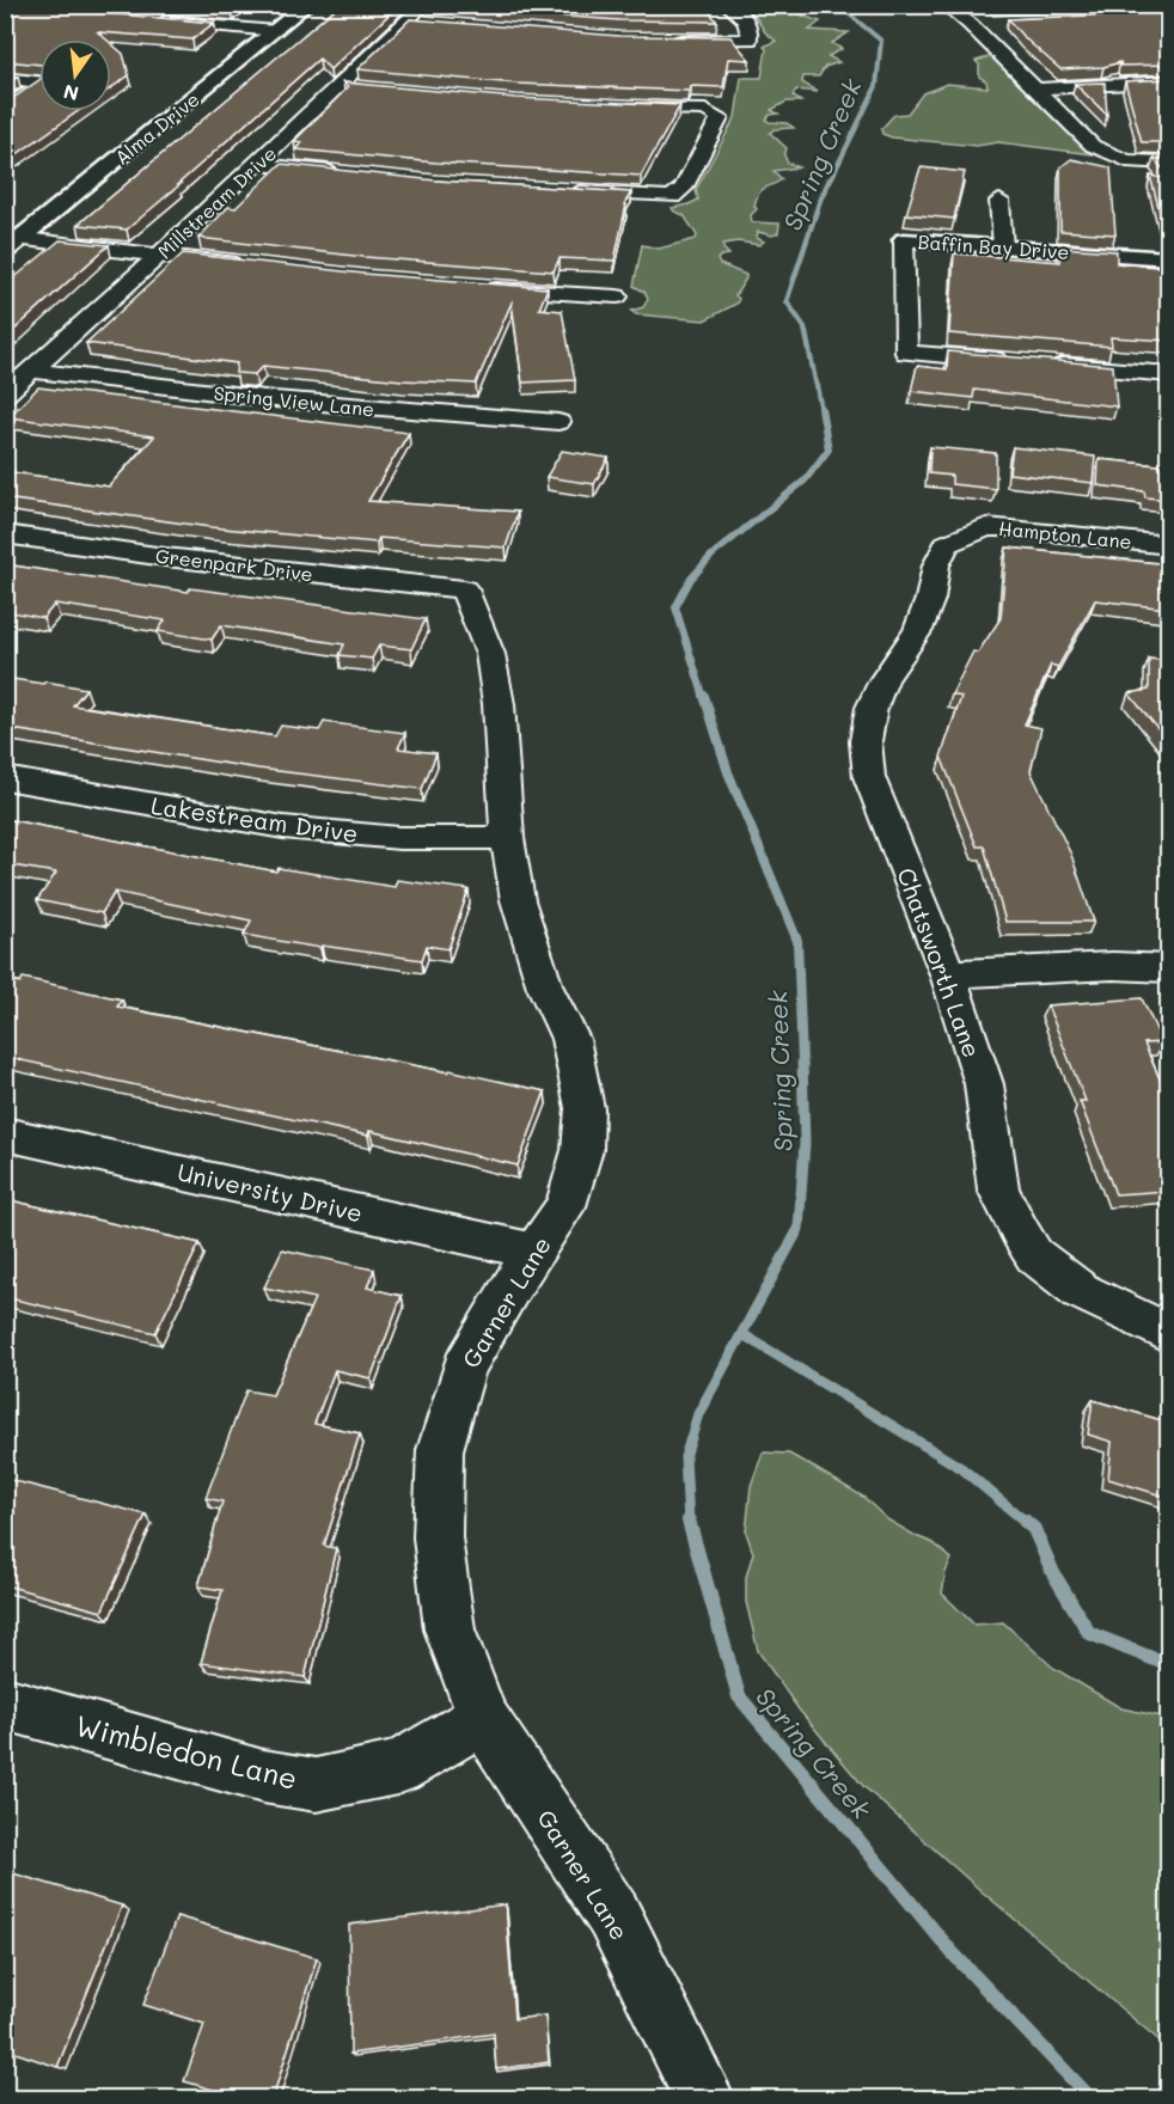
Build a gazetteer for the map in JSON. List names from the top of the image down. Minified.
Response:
{"streets":{"main road":["Alma Drive","Baffin Bay Drive"],"street":["Millstream Drive","Spring View Lane","Hampton Lane","Greenpark Drive","Lakestream Drive","Chatsworth Lane","University Drive","Garner Lane","Wimbledon Lane"]},"crossings":[["Millstream Drive","Spring View Lane"],["Hampton Lane","Chatsworth Lane"],["Greenpark Drive","Garner Lane"],["Lakestream Drive","Garner Lane"],["University Drive","Garner Lane"],["Garner Lane","Wimbledon Lane"]],"water":["Spring Creek"],"north":"bottom"}
